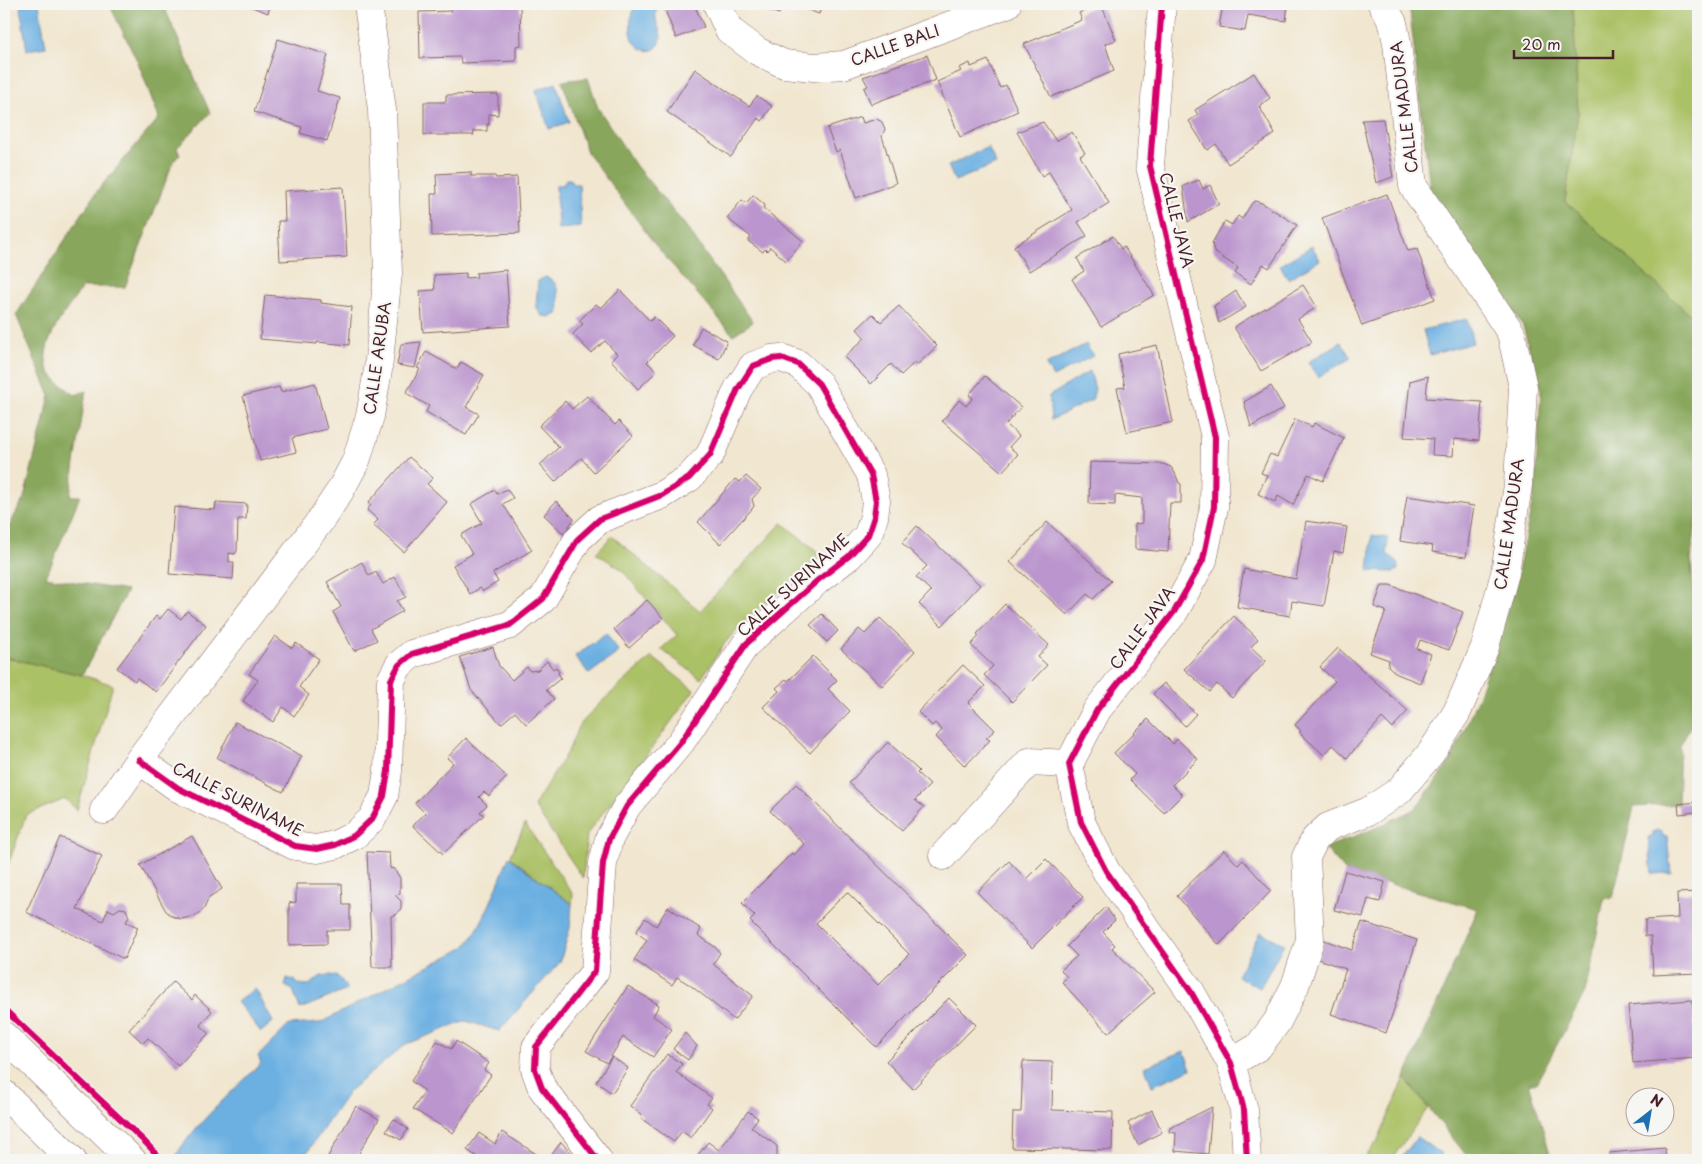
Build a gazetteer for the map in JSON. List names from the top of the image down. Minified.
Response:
{"streets":{"street":["CALLE BALI","CALLE MADURA","CALLE JAVA","CALLE ARUBA","CALLE SURINAME"]},"crossings":[["CALLE ARUBA","CALLE SURINAME"]],"scale_bar":"20 m","north":"top right"}
